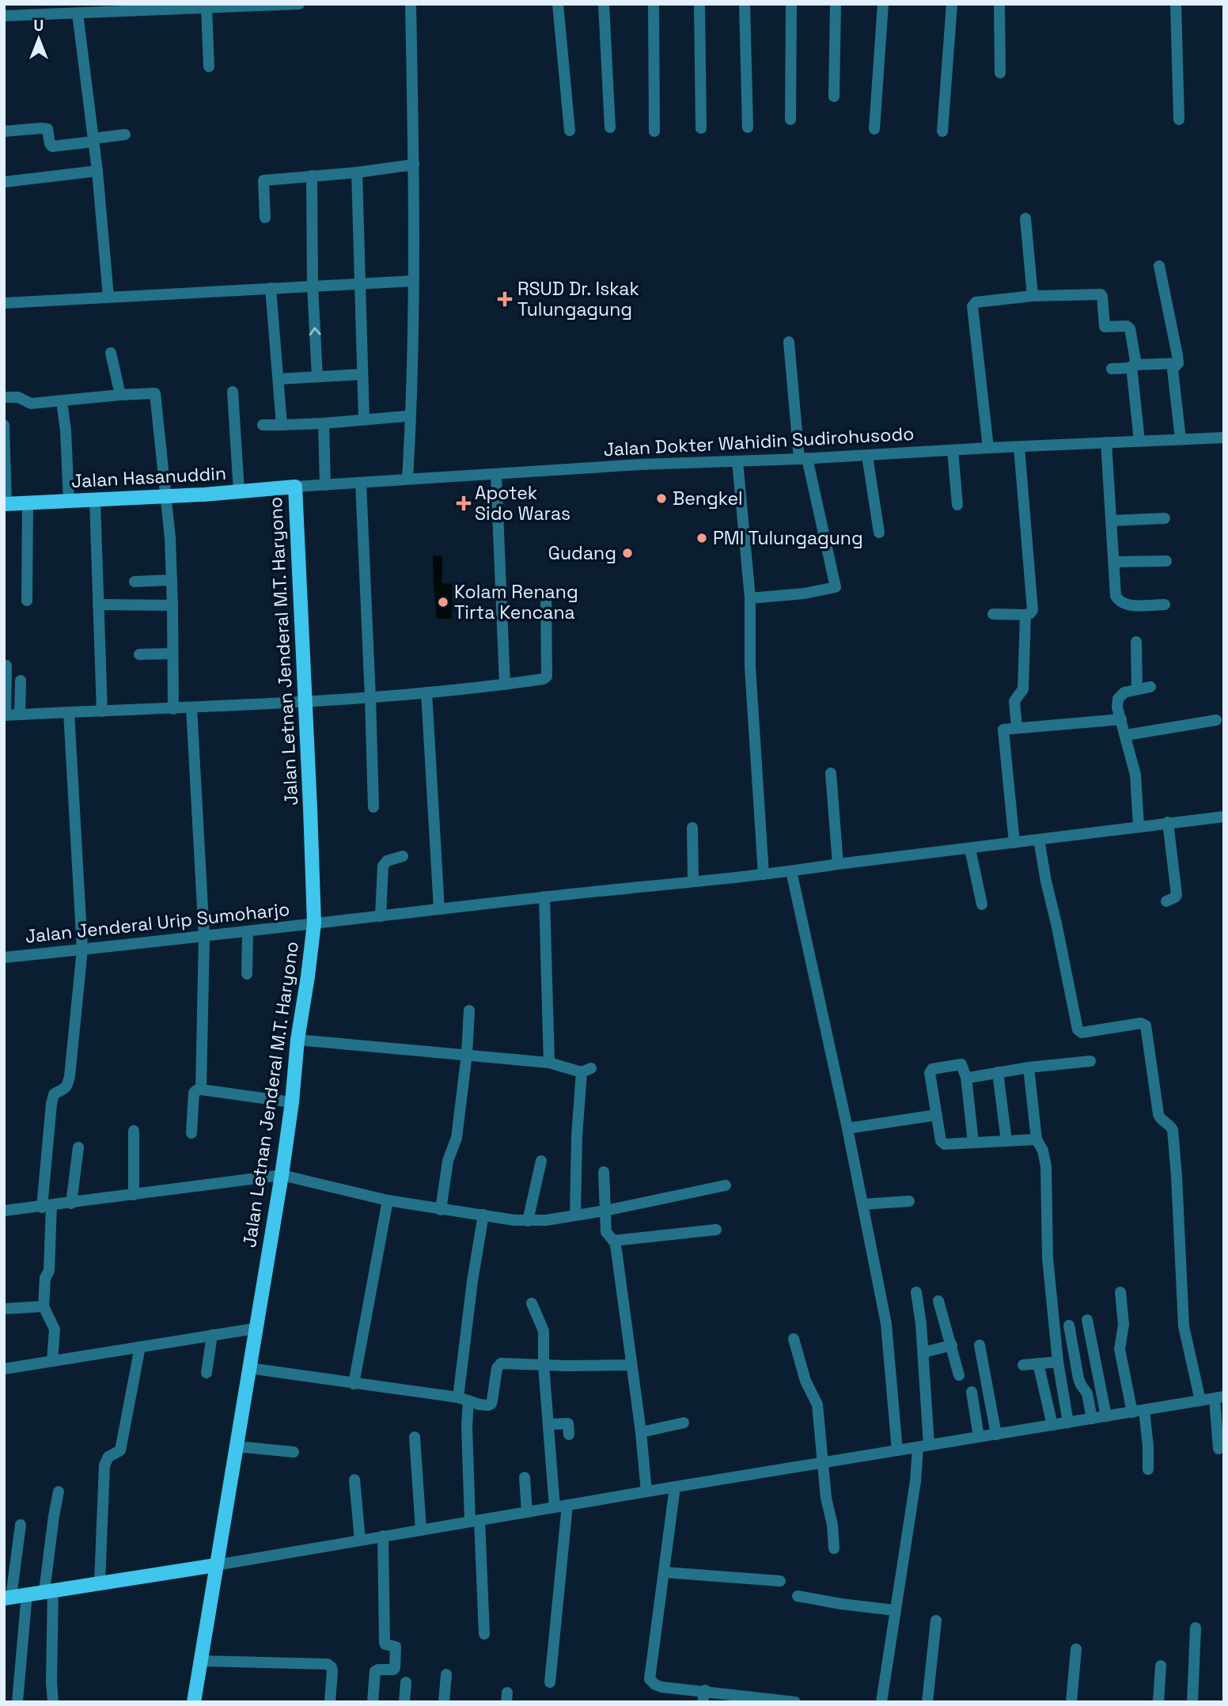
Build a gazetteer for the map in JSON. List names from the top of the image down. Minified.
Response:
{"streets":{"main road":["Jalan Hasanuddin","Jalan Letnan Jenderal M.T. Haryono"],"street":["Jalan Dokter Wahidin Sudirohusodo","Jalan Jenderal Urip Sumoharjo"]},"crossings":[["Jalan Dokter Wahidin Sudirohusodo","Jalan Hasanuddin"],["Jalan Dokter Wahidin Sudirohusodo","Jalan Letnan Jenderal M.T. Haryono"],["Jalan Hasanuddin","Jalan Letnan Jenderal M.T. Haryono"],["Jalan Letnan Jenderal M.T. Haryono","Jalan Jenderal Urip Sumoharjo"]],"places":{"health":["RSUD Dr. Iskak Tulungagung","Apotek Sido Waras"],"other":["Bengkel","PMI Tulungagung","Gudang","Kolam Renang Tirta Kencana"]},"north":"top"}
